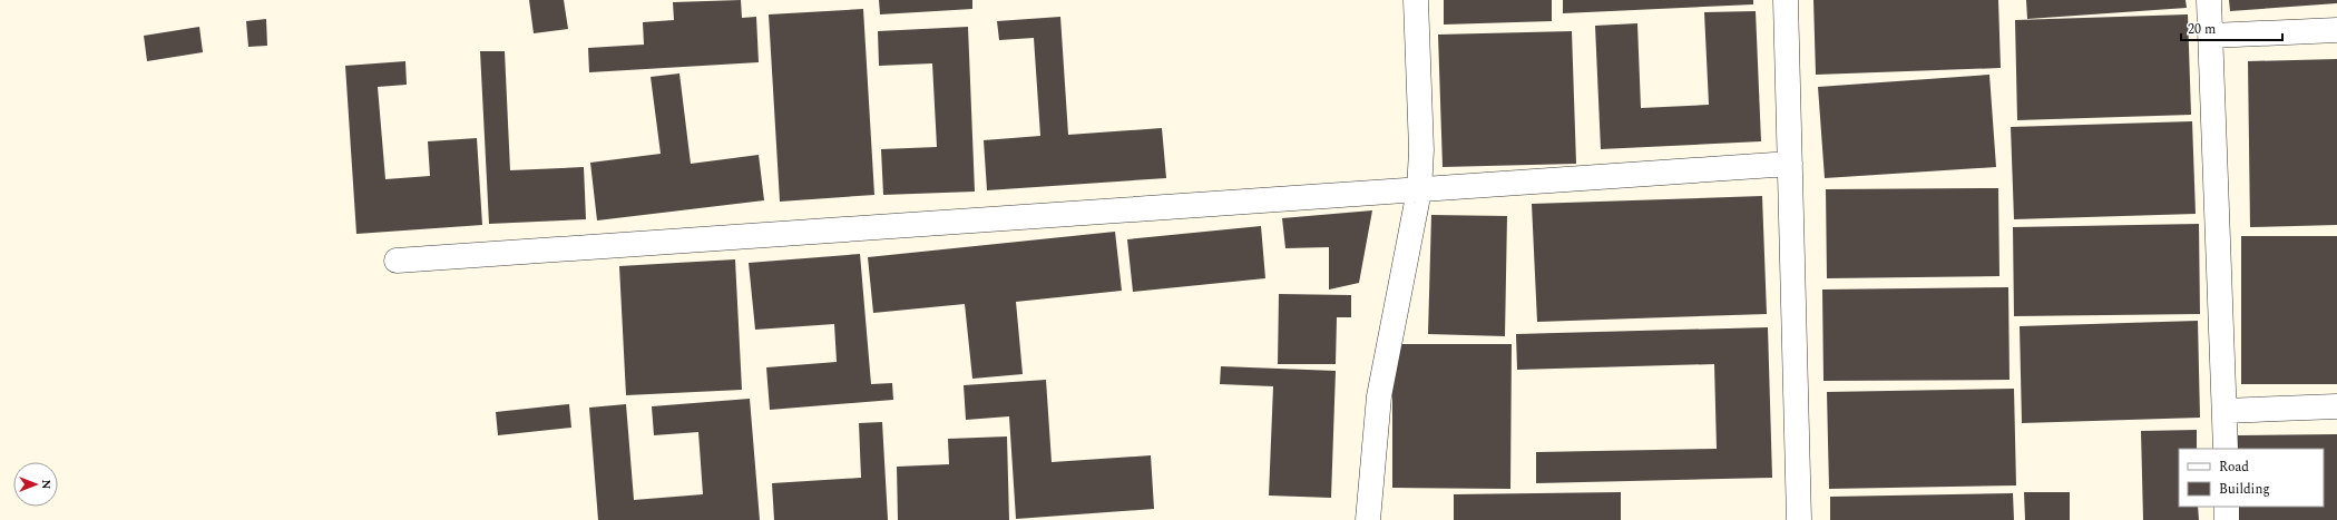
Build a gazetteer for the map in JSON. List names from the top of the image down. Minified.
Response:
{"legend":["Road","Building"],"scale_bar":"20 m","north":"right"}
